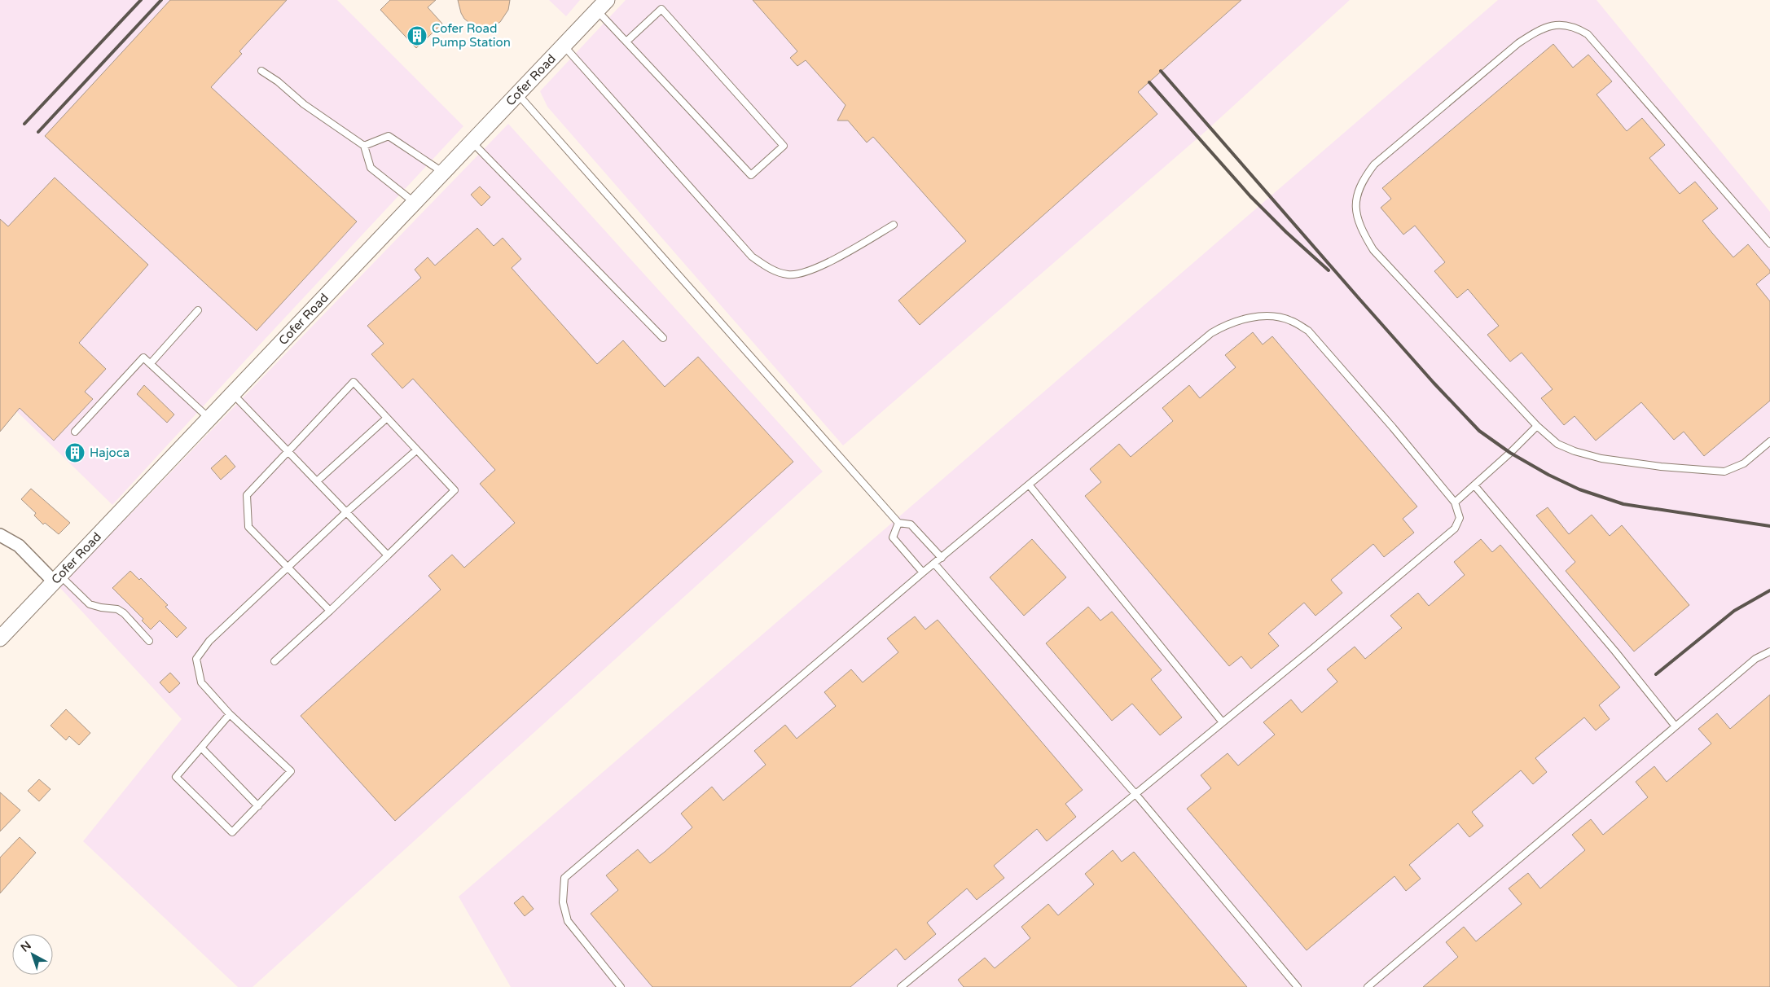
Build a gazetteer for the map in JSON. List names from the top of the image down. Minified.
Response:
{"streets":{"street":["Cofer Road"]},"places":{"building":["Cofer Road Pump Station","Hajoca"]},"north":"top left"}
